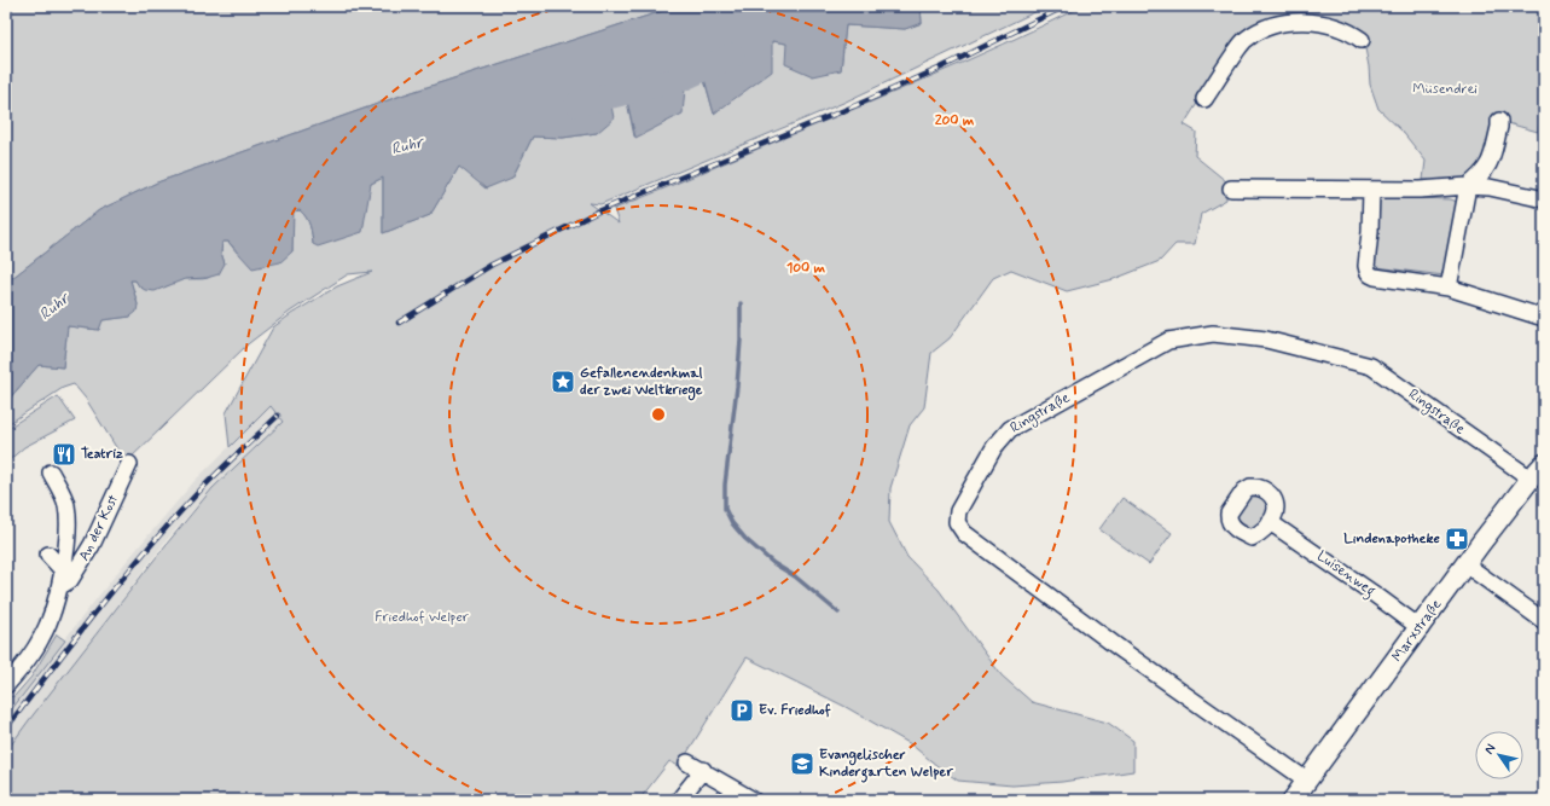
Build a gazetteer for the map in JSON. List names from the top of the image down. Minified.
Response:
{"streets":{"street":["Ringstraße","An der Kost","Luisenweg","Marxstraße"]},"crossings":[["Ringstraße","Marxstraße"],["Luisenweg","Marxstraße"]],"water":["Ruhr"],"parks":["Müsendrei","Friedhof Welper"],"places":{"place":["Gefallenendenkmal der zwei Weltkriege"],"restaurant":["Teatriz"],"pharmacy":["Lindenapotheke"],"parking":["Ev. Friedhof"],"school or university":["Evangelischer Kindergarten Welper"]},"north":"top left","rings":["200 m","100 m"]}
